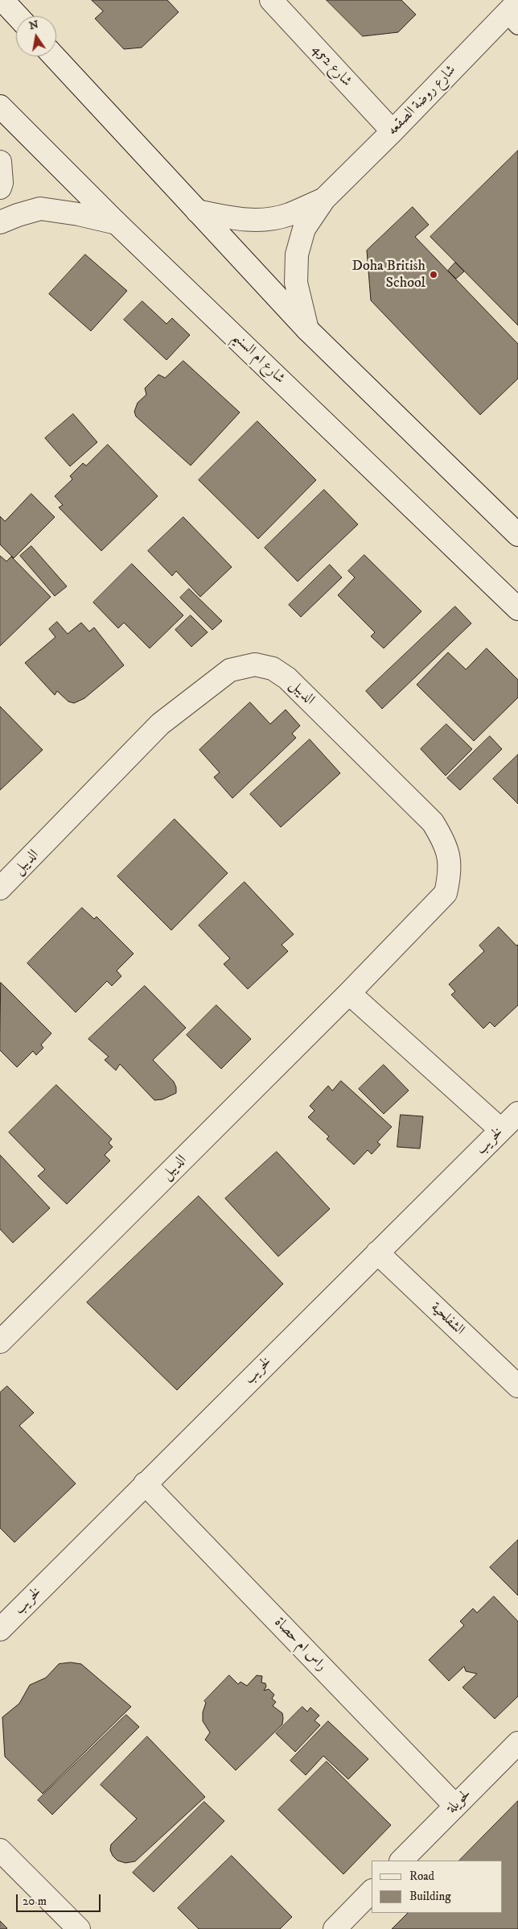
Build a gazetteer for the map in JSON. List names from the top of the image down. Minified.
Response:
{"streets":{"street":["شارع 452","شارع روضة الصقعه","شارع ام السنيم","الديبل","لخريب","الشفلحية","راس ام حصاة","لحويلة"]},"crossings":[["شارع 452","شارع روضة الصقعه"],["لخريب","الشفلحية"],["لخريب","راس ام حصاة"],["راس ام حصاة","لحويلة"]],"places":["Doha British School"],"legend":["Road","Building"],"scale_bar":"20 m","north":"top"}
